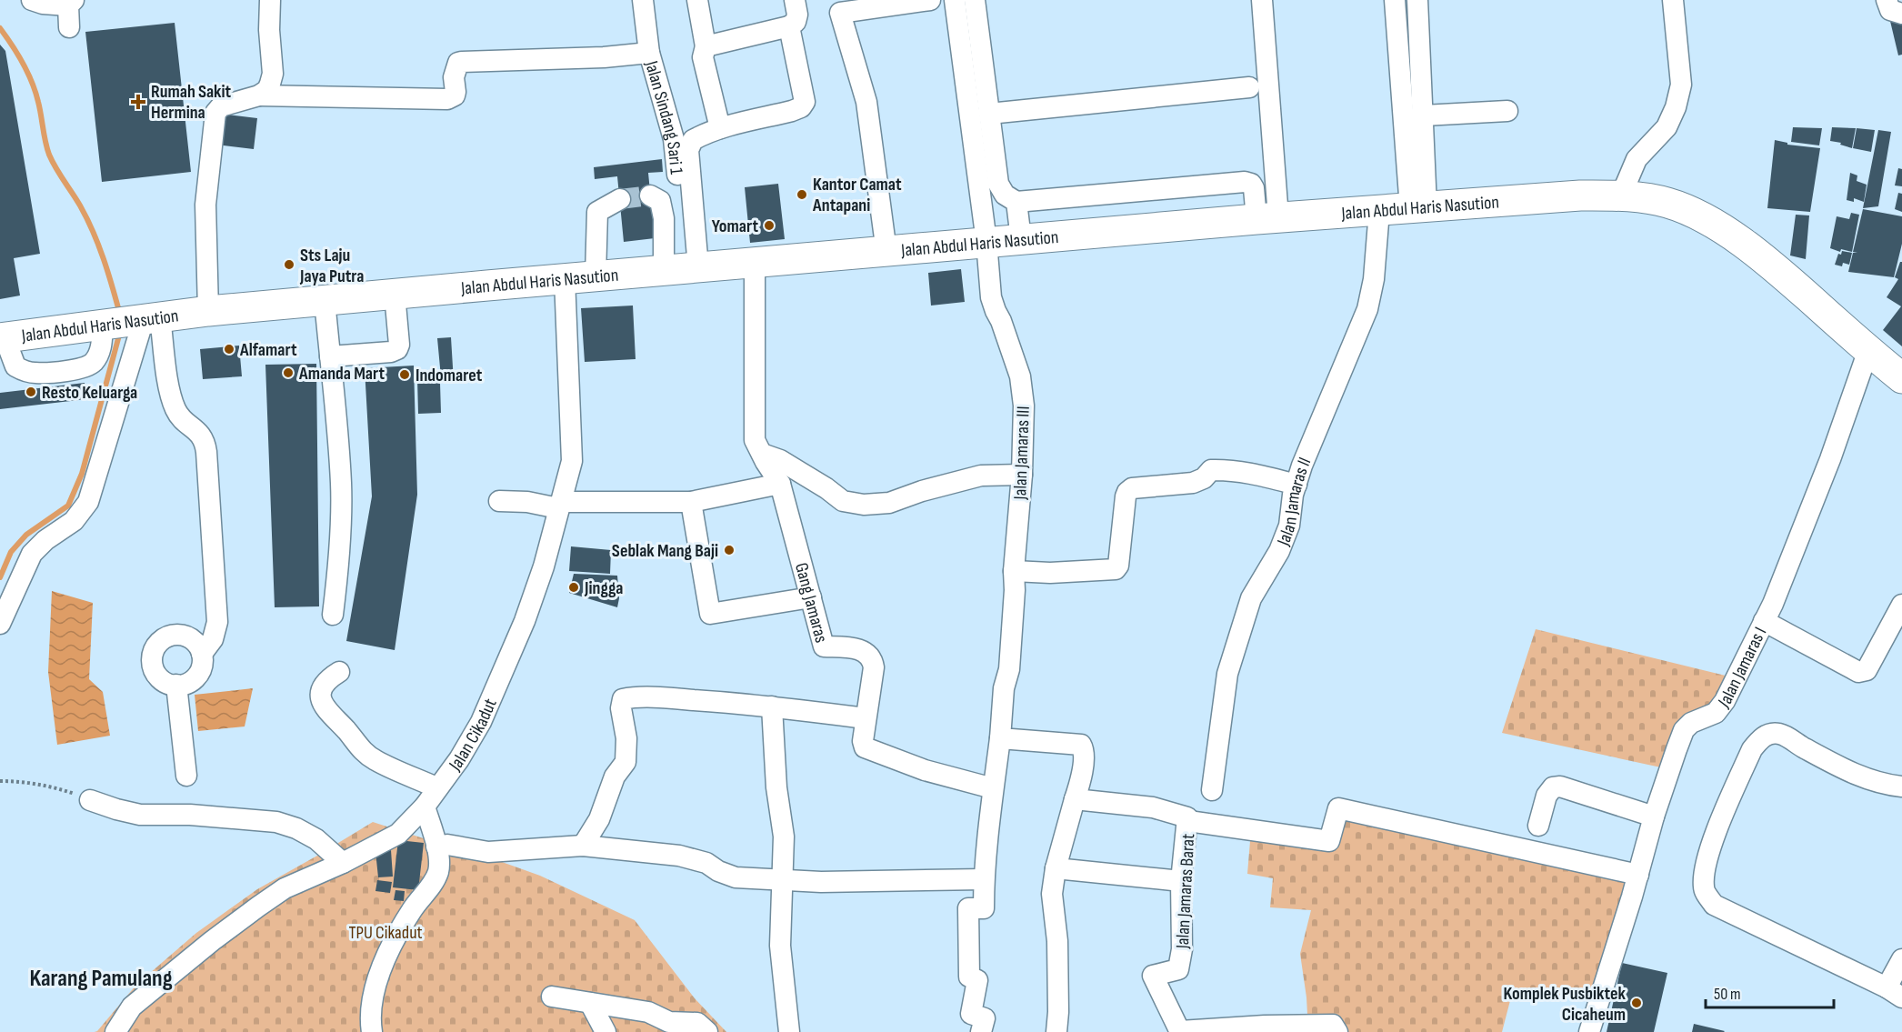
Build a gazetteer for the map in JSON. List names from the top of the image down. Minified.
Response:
{"streets":{"highway":["Jalan Abdul Haris Nasution"],"street":["Jalan Sindang Sari 1","Jalan Jamaras III","Jalan Jamaras II","Gang Jamaras","Jalan Jamaras I","Jalan Cikadut","Jalan Jamaras Barat"]},"crossings":[["Jalan Sindang Sari 1","Jalan Abdul Haris Nasution"],["Jalan Abdul Haris Nasution","Jalan Jamaras III"],["Jalan Abdul Haris Nasution","Jalan Jamaras II"],["Jalan Abdul Haris Nasution","Gang Jamaras"],["Jalan Abdul Haris Nasution","Jalan Jamaras I"],["Jalan Abdul Haris Nasution","Jalan Cikadut"]],"districts":["Karang Pamulang"],"parks":["TPU Cikadut"],"places":{"health":["Rumah Sakit Hermina"],"other":["Kantor Camat Antapani","Yomart","Sts Laju Jaya Putra","Alfamart","Amanda Mart","Indomaret","Resto Keluarga","Seblak Mang Baji","Jingga","Komplek Pusbiktek Cicaheum"]},"scale_bar":"50 m"}
